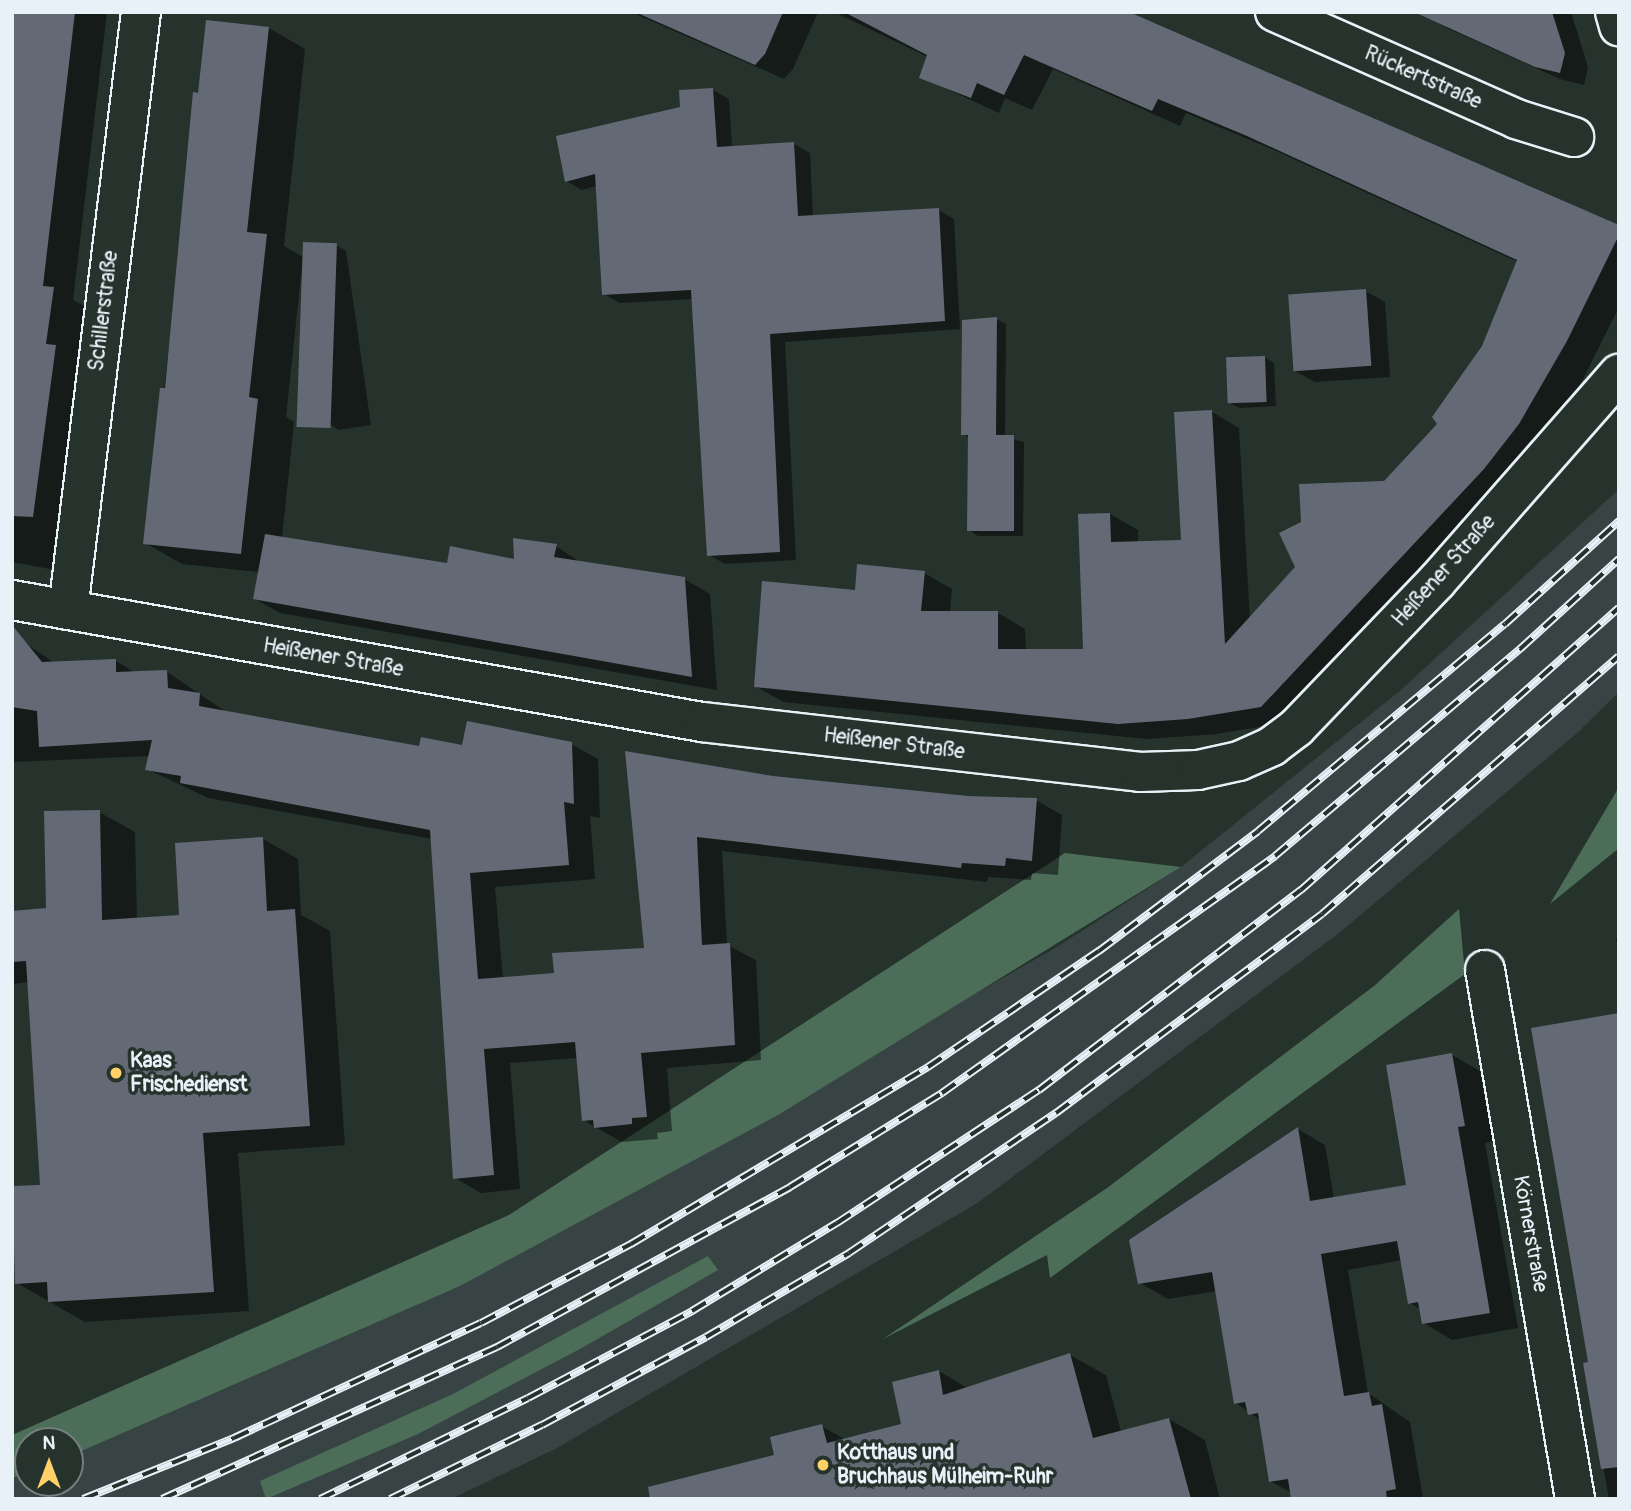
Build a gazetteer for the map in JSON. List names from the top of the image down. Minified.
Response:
{"streets":{"street":["Rückertstraße","Schillerstraße","Heißener Straße","Körnerstraße"]},"crossings":[["Schillerstraße","Heißener Straße"]],"places":["Kaas Frischedienst","Kotthaus und Bruchhaus Mülheim-Ruhr"],"north":"top"}
